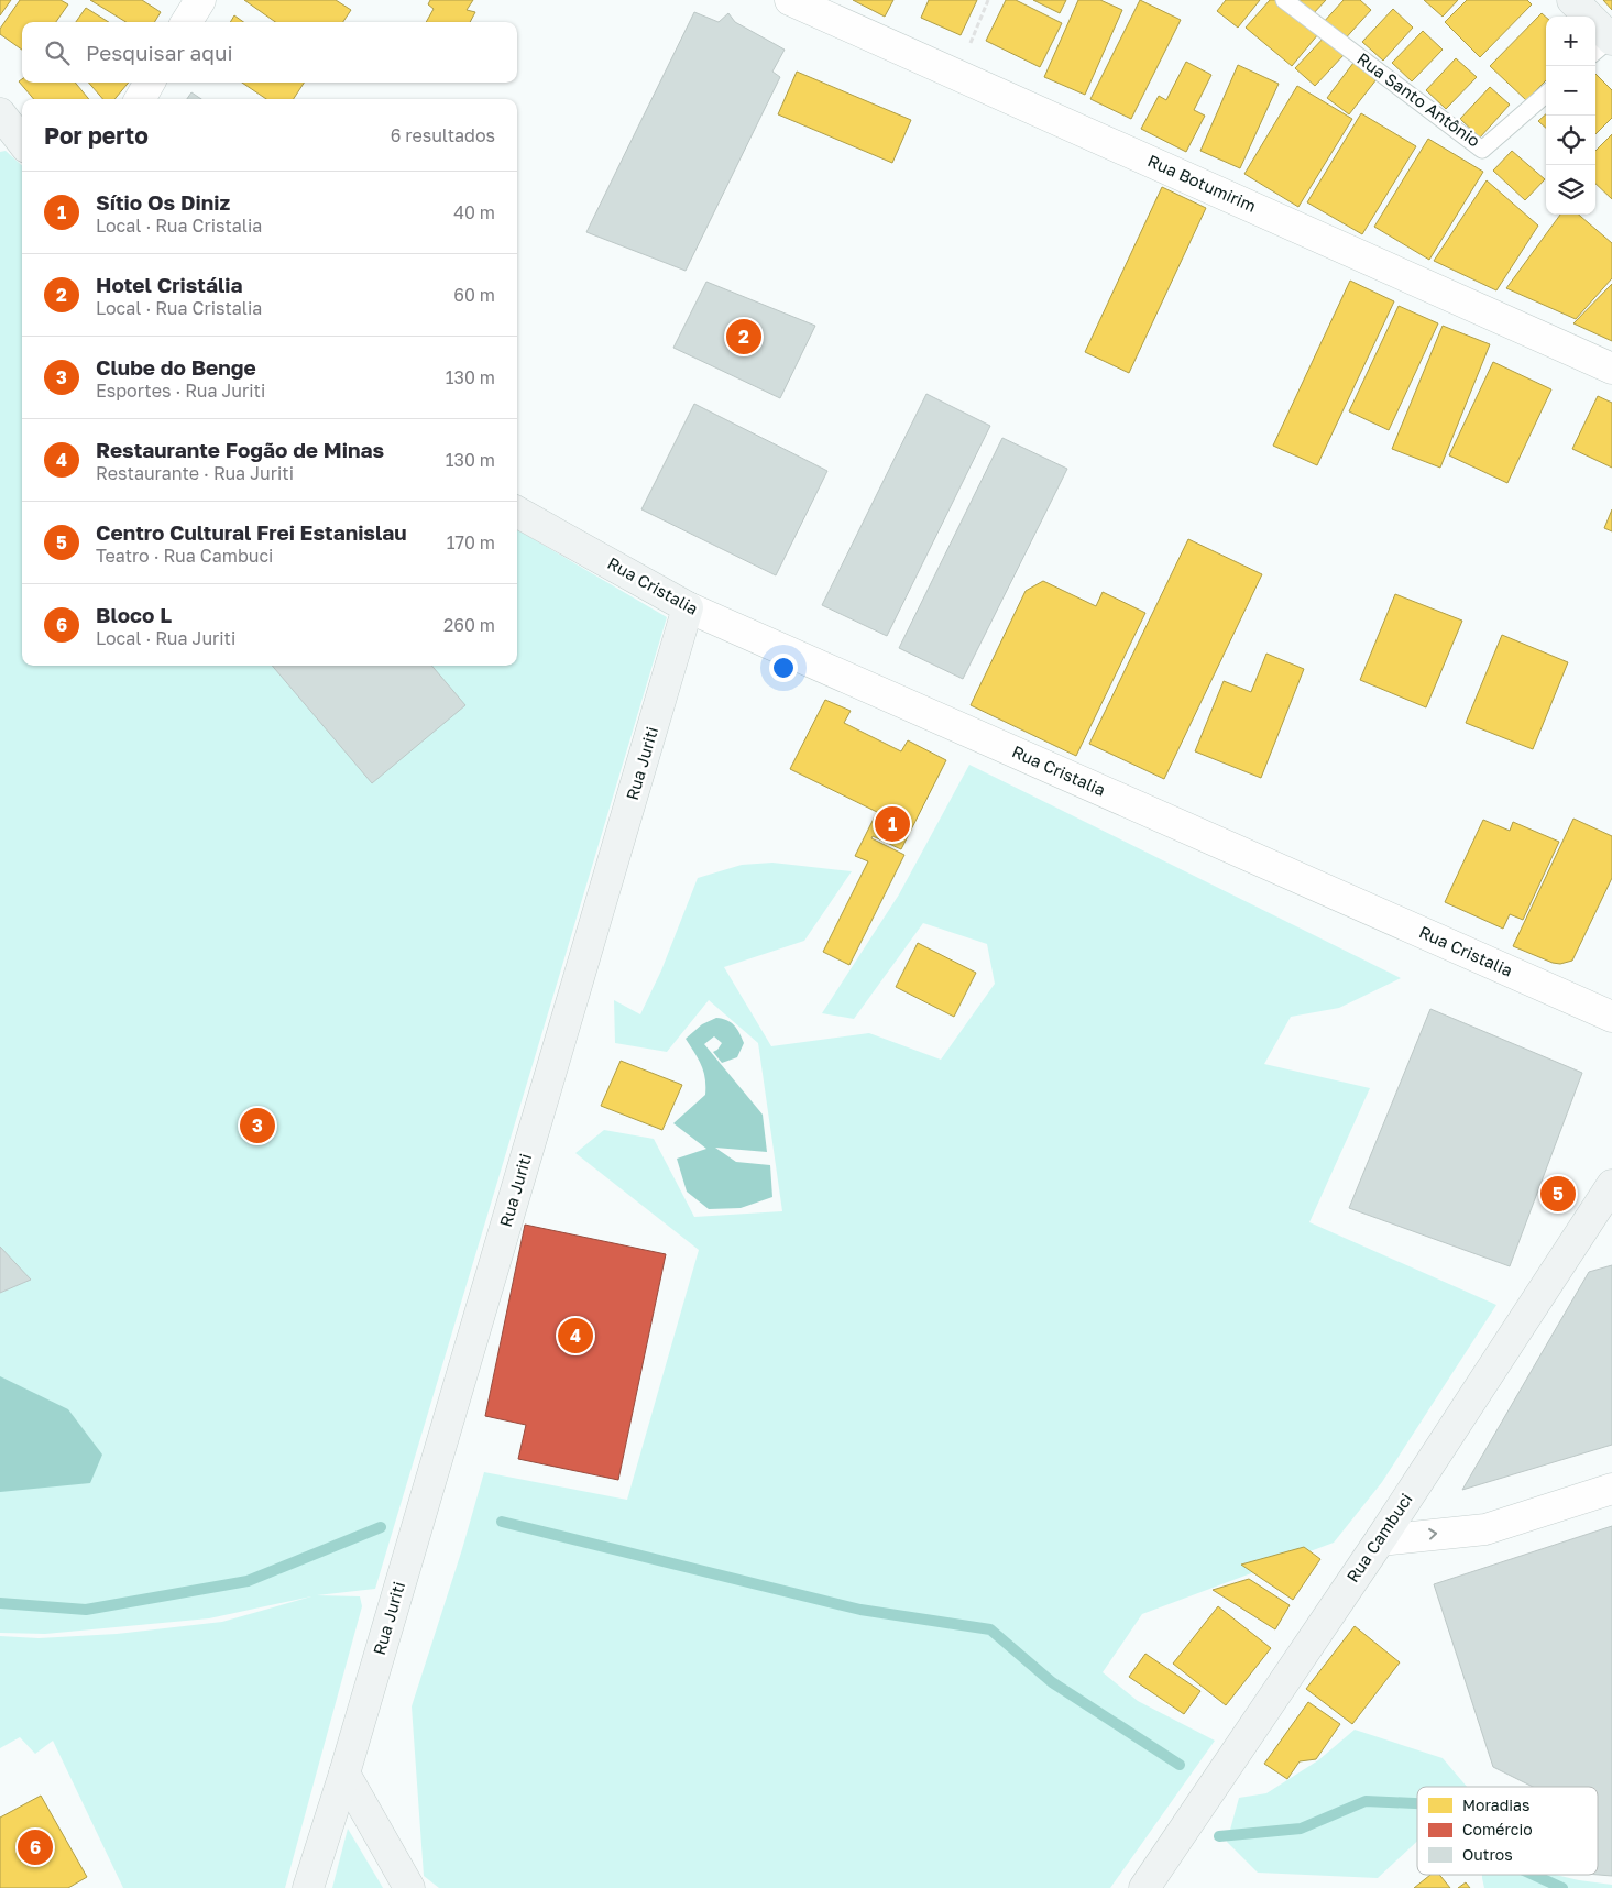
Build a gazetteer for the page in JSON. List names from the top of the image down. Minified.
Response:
{"streets":{"street":["Rua Botumirim","Rua Cristalia","Rua Juriti","Rua Cambuci"],"lane":["Rua Santo Antônio"]},"crossings":[["Rua Cristalia","Rua Juriti"]],"legend":["Moradias","Comércio","Outros"],"page":{"map_buttons":["+","−"],"search":"Pesquisar aqui","heading":["Por perto","6 resultados"],"list":[{"mark":"1","name":"Sítio Os Diniz","note":"Local · Rua Cristalia","value":"40 m"},{"mark":"2","name":"Hotel Cristália","note":"Local · Rua Cristalia","value":"60 m"},{"mark":"3","name":"Clube do Benge","note":"Esportes · Rua Juriti","value":"130 m"},{"mark":"4","name":"Restaurante Fogão de Minas","note":"Restaurante · Rua Juriti","value":"130 m"},{"mark":"5","name":"Centro Cultural Frei Estanislau","note":"Teatro · Rua Cambuci","value":"170 m"},{"mark":"6","name":"Bloco L","note":"Local · Rua Juriti","value":"260 m"}],"pins":["2","1","3","5","4","6"]}}
